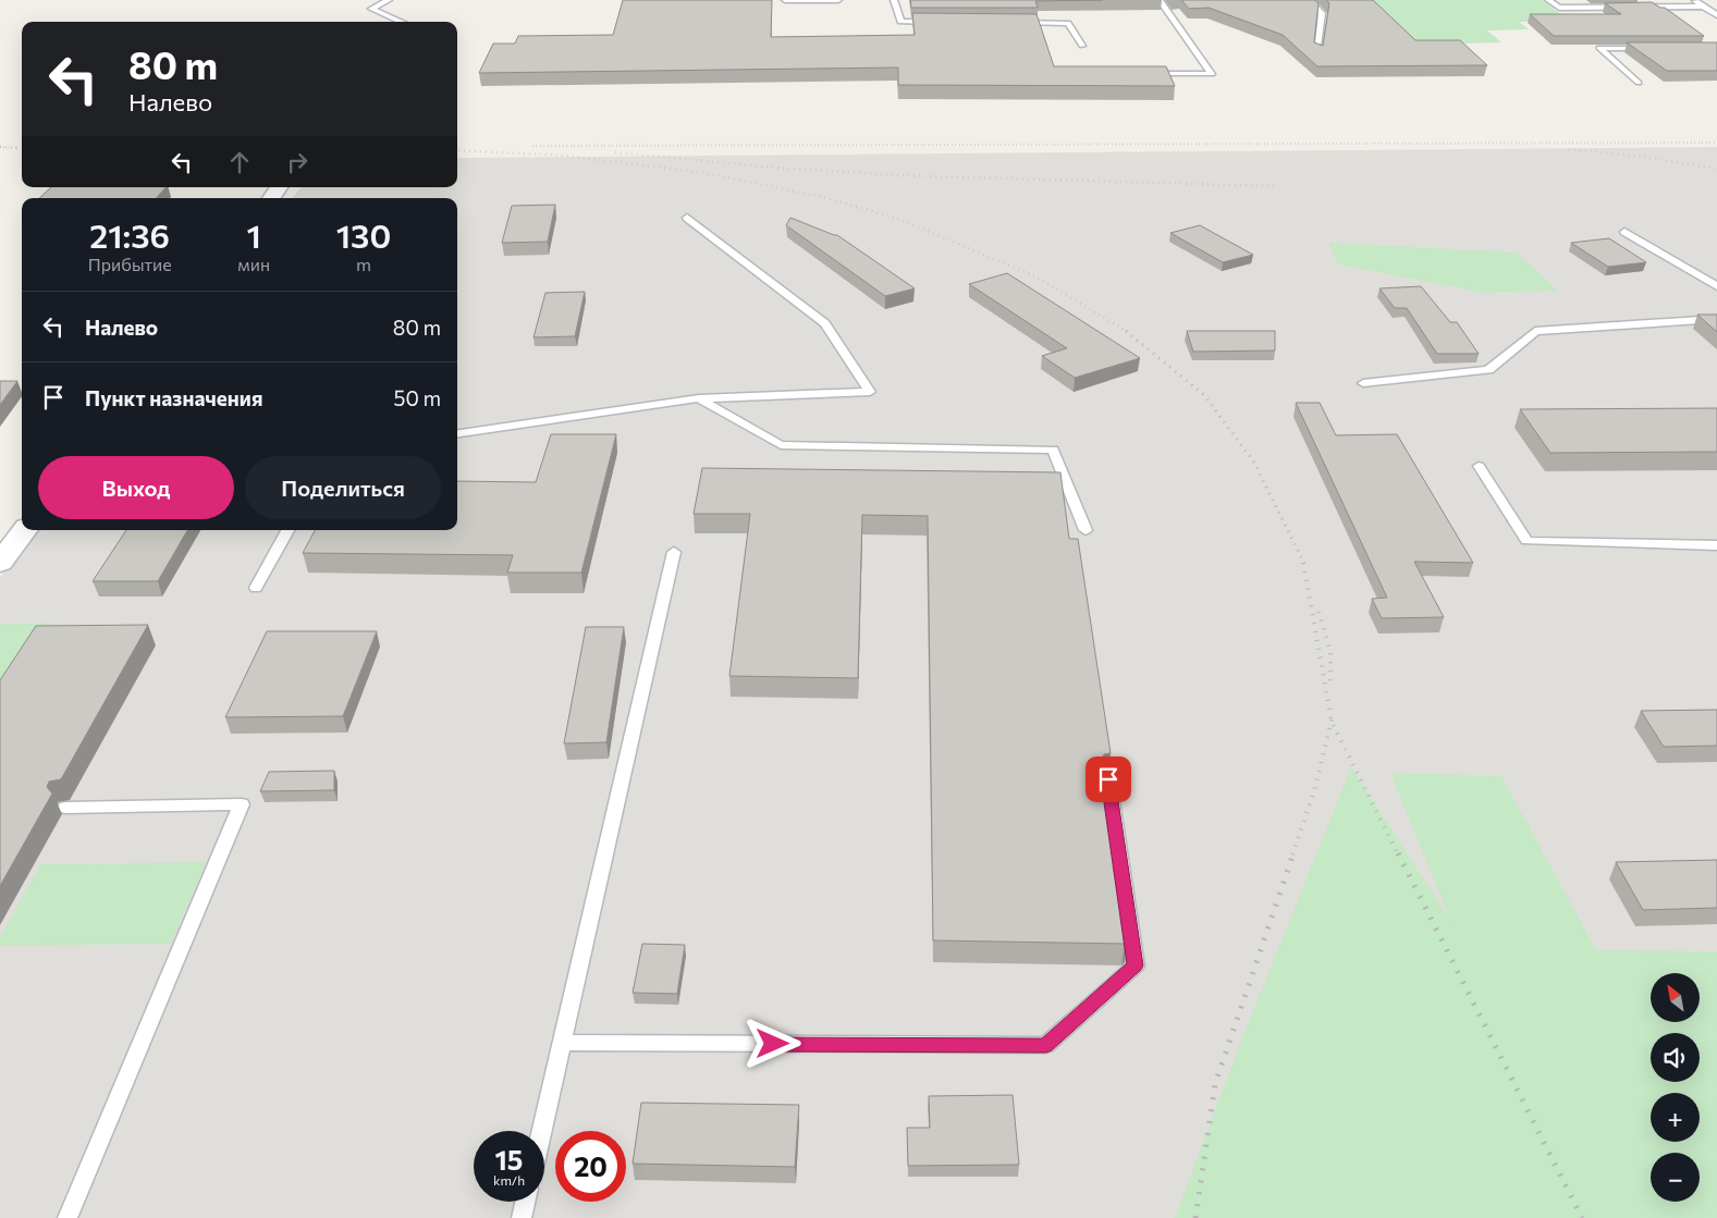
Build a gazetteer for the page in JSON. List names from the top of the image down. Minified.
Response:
{"north":"top left","page":{"turn":["80 m","Налево"],"eta":["21:36","Прибытие","1","мин","130","m"],"list":[{"name":"Налево","value":"80 m"},{"name":"Пункт назначения","value":"50 m"}],"buttons":["Выход","Поделиться"],"map_buttons":["+","−"],"speed":"15 km/h","limit":"20"}}
